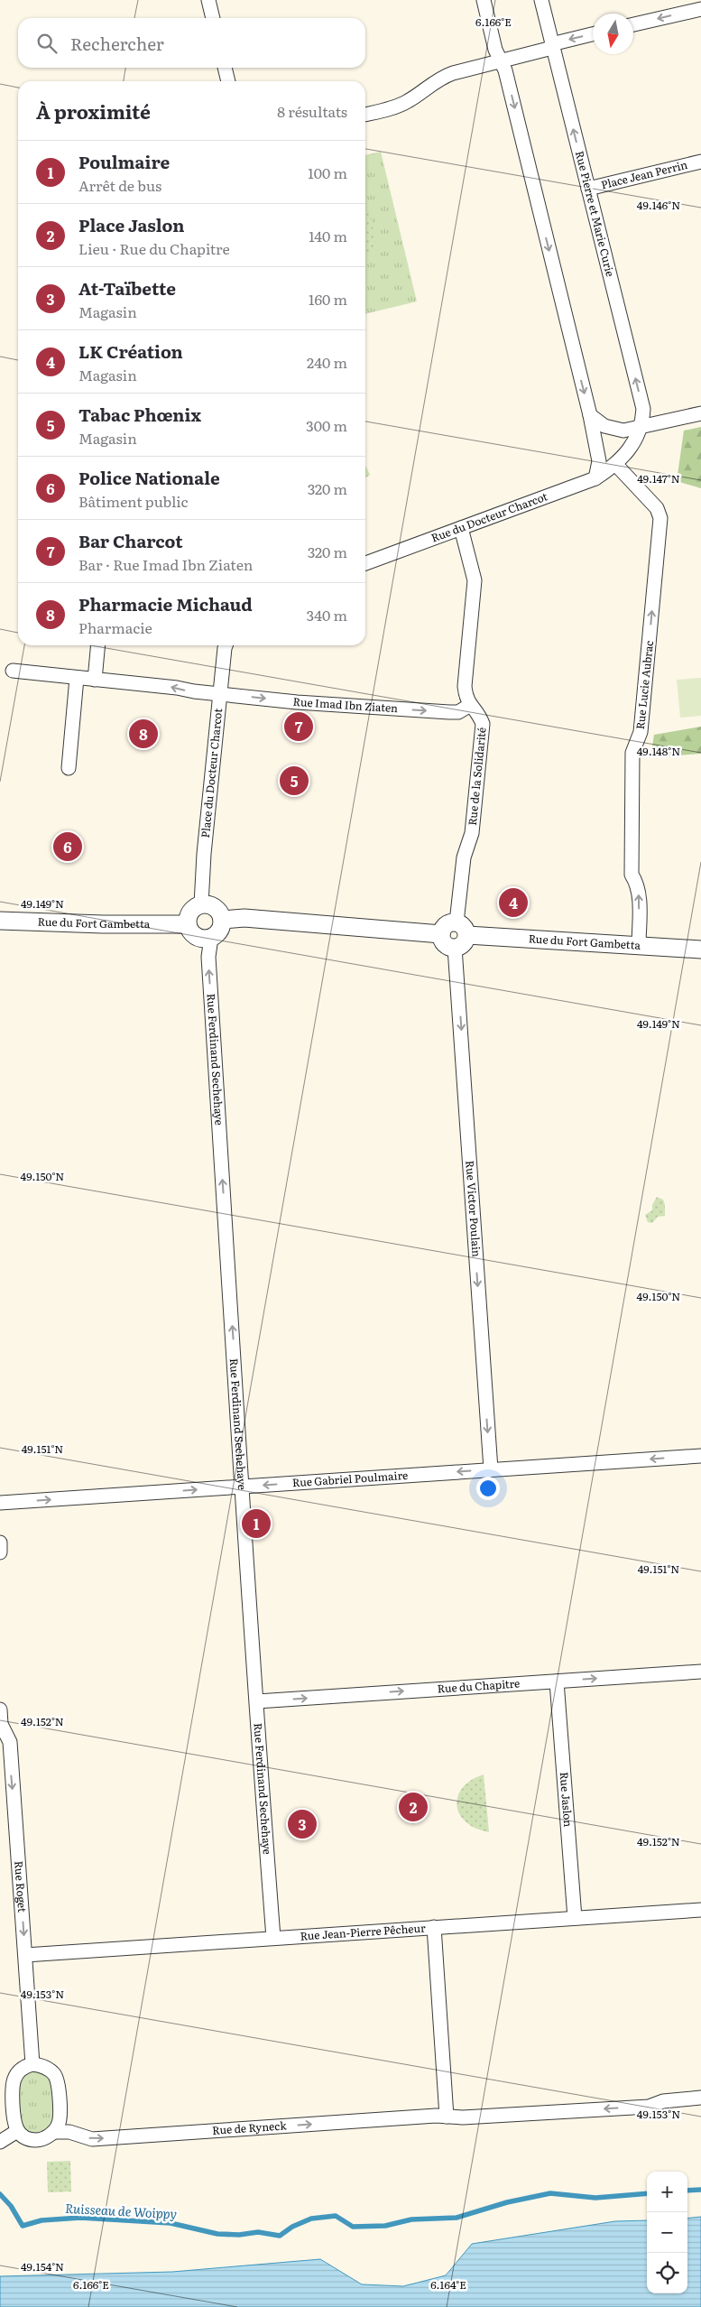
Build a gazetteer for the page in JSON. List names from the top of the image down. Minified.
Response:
{"streets":{"street":["Place Jean Perrin","Rue Pierre et Marie Curie","Rue du Docteur Charcot","Rue Lucie Aubrac","Rue Imad Ibn Ziaten","Place du Docteur Charcot","Rue de la Solidarité","Rue du Fort Gambetta","Rue Ferdinand Sechehaye","Rue Victor Poulain","Rue Gabriel Poulmaire","Rue du Chapitre","Rue Jaslon","Rue Roget","Rue Jean-Pierre Pêcheur","Rue de Ryneck"]},"crossings":[["Place Jean Perrin","Rue Pierre et Marie Curie"],["Rue Pierre et Marie Curie","Rue du Docteur Charcot"],["Rue Pierre et Marie Curie","Rue Lucie Aubrac"],["Rue du Docteur Charcot","Rue Lucie Aubrac"],["Rue du Docteur Charcot","Rue de la Solidarité"],["Rue Lucie Aubrac","Rue du Fort Gambetta"],["Rue Imad Ibn Ziaten","Place du Docteur Charcot"],["Rue Imad Ibn Ziaten","Rue de la Solidarité"],["Place du Docteur Charcot","Rue du Fort Gambetta"],["Place du Docteur Charcot","Rue Ferdinand Sechehaye"],["Rue de la Solidarité","Rue du Fort Gambetta"],["Rue de la Solidarité","Rue Victor Poulain"],["Rue du Fort Gambetta","Rue Ferdinand Sechehaye"],["Rue du Fort Gambetta","Rue Victor Poulain"],["Rue Ferdinand Sechehaye","Rue Gabriel Poulmaire"],["Rue Ferdinand Sechehaye","Rue du Chapitre"],["Rue Ferdinand Sechehaye","Rue Jean-Pierre Pêcheur"],["Rue Victor Poulain","Rue Gabriel Poulmaire"],["Rue du Chapitre","Rue Jaslon"],["Rue Jaslon","Rue Jean-Pierre Pêcheur"],["Rue Roget","Rue Jean-Pierre Pêcheur"],["Rue Roget","Rue de Ryneck"]],"one_way":["Rue Lucie Aubrac","Rue Ferdinand Sechehaye","Rue Victor Poulain","Rue du Chapitre","Rue Roget"],"water":["Ruisseau de Woippy"],"north":"bottom","page":{"search":"Rechercher","heading":["À proximité","8 résultats"],"list":[{"mark":"1","name":"Poulmaire","note":"Arrêt de bus","value":"100 m"},{"mark":"2","name":"Place Jaslon","note":"Lieu · Rue du Chapitre","value":"140 m"},{"mark":"3","name":"At-Taïbette","note":"Magasin","value":"160 m"},{"mark":"4","name":"LK Création","note":"Magasin","value":"240 m"},{"mark":"5","name":"Tabac Phœnix","note":"Magasin","value":"300 m"},{"mark":"6","name":"Police Nationale","note":"Bâtiment public","value":"320 m"},{"mark":"7","name":"Bar Charcot","note":"Bar · Rue Imad Ibn Ziaten","value":"320 m"},{"mark":"8","name":"Pharmacie Michaud","note":"Pharmacie","value":"340 m"}],"pins":["7","8","5","6","4","1","2","3"],"map_buttons":["+","−"]},"coordinates":["6.166°E","49.146°N","49.147°N","49.148°N","49.149°N","49.150°N","49.151°N","49.152°N","49.153°N","49.154°N","6.164°E"]}
